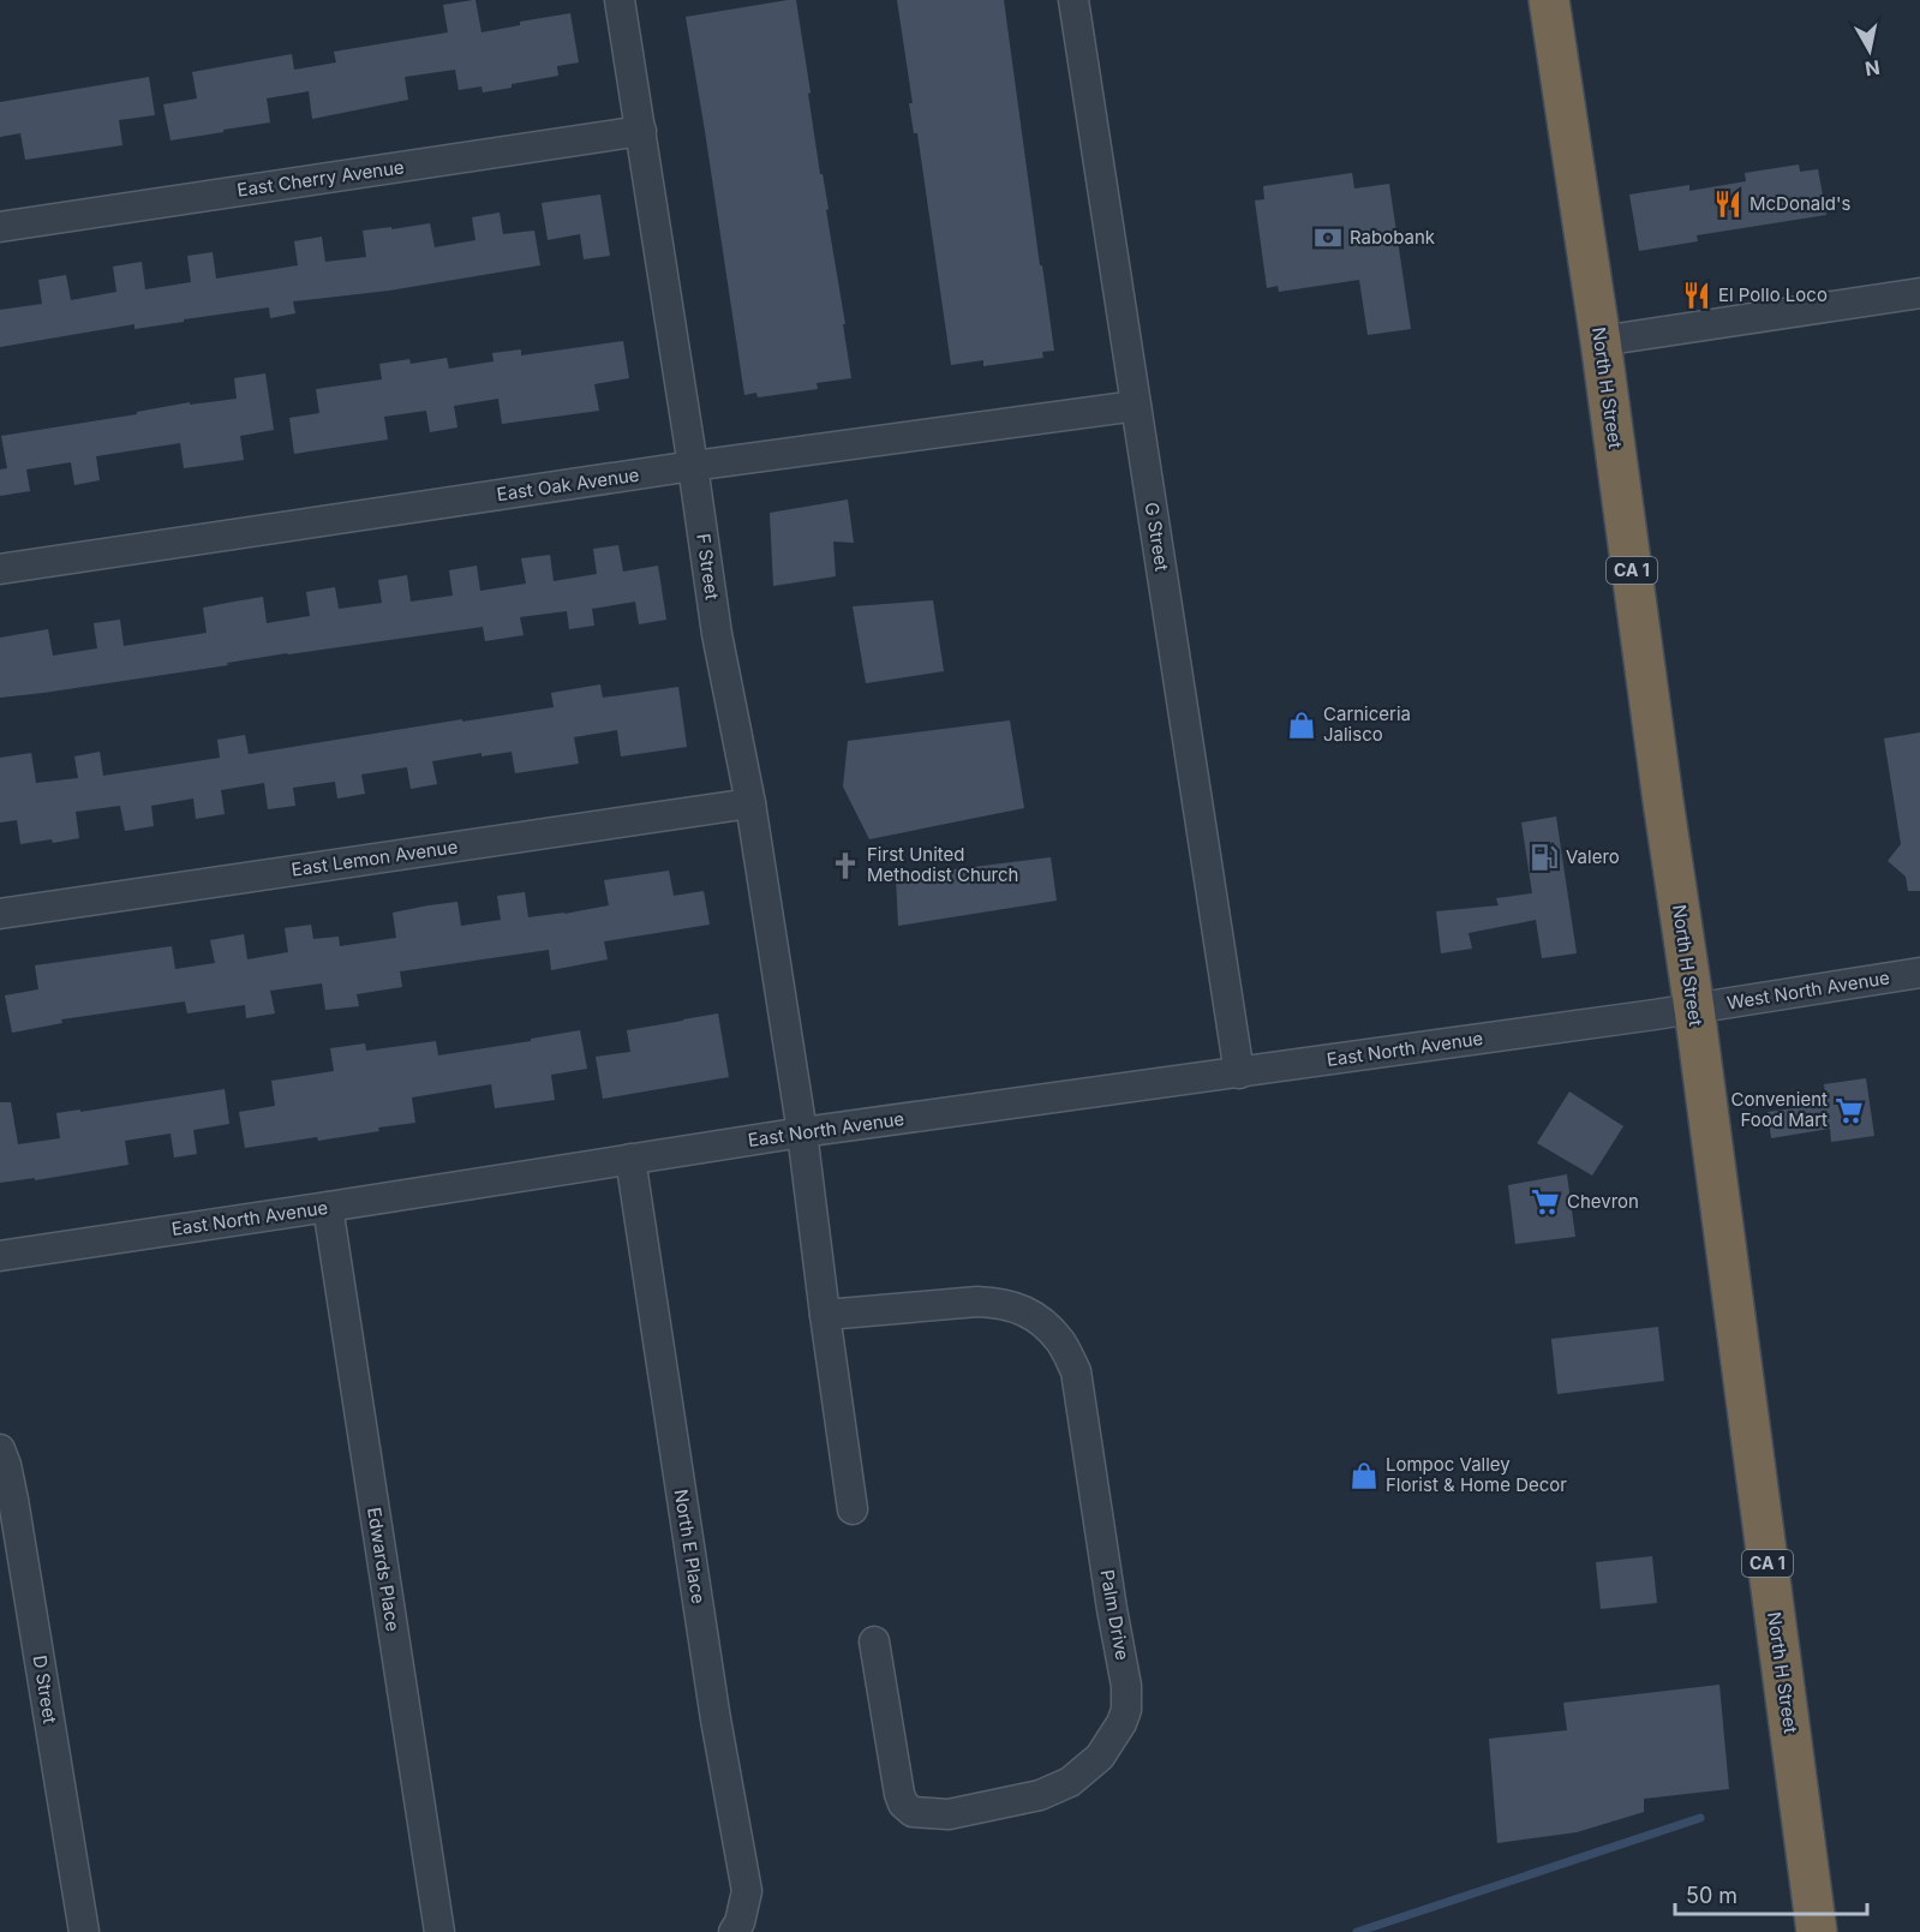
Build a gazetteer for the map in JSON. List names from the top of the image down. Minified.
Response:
{"streets":{"highway":["North H Street","CA 1"],"street":["East Cherry Avenue","East Oak Avenue","G Street","F Street","East Lemon Avenue","West North Avenue","East North Avenue","North E Place","Edwards Place","Palm Drive","D Street"]},"crossings":[["East Cherry Avenue","F Street"],["North H Street","West North Avenue"],["East Oak Avenue","G Street"],["East Oak Avenue","F Street"],["G Street","East North Avenue"],["F Street","East Lemon Avenue"],["F Street","East North Avenue"],["West North Avenue","East North Avenue"],["East North Avenue","North E Place"],["East North Avenue","Edwards Place"]],"places":{"restaurant":["McDonald's","El Pollo Loco"],"bank":["Rabobank"],"shop":["Carniceria Jalisco","Lompoc Valley Florist & Home Decor"],"fuel station":["Valero"],"church":["First United Methodist Church"],"supermarket":["Convenient Food Mart","Chevron"]},"scale_bar":"50 m","north":"bottom"}
